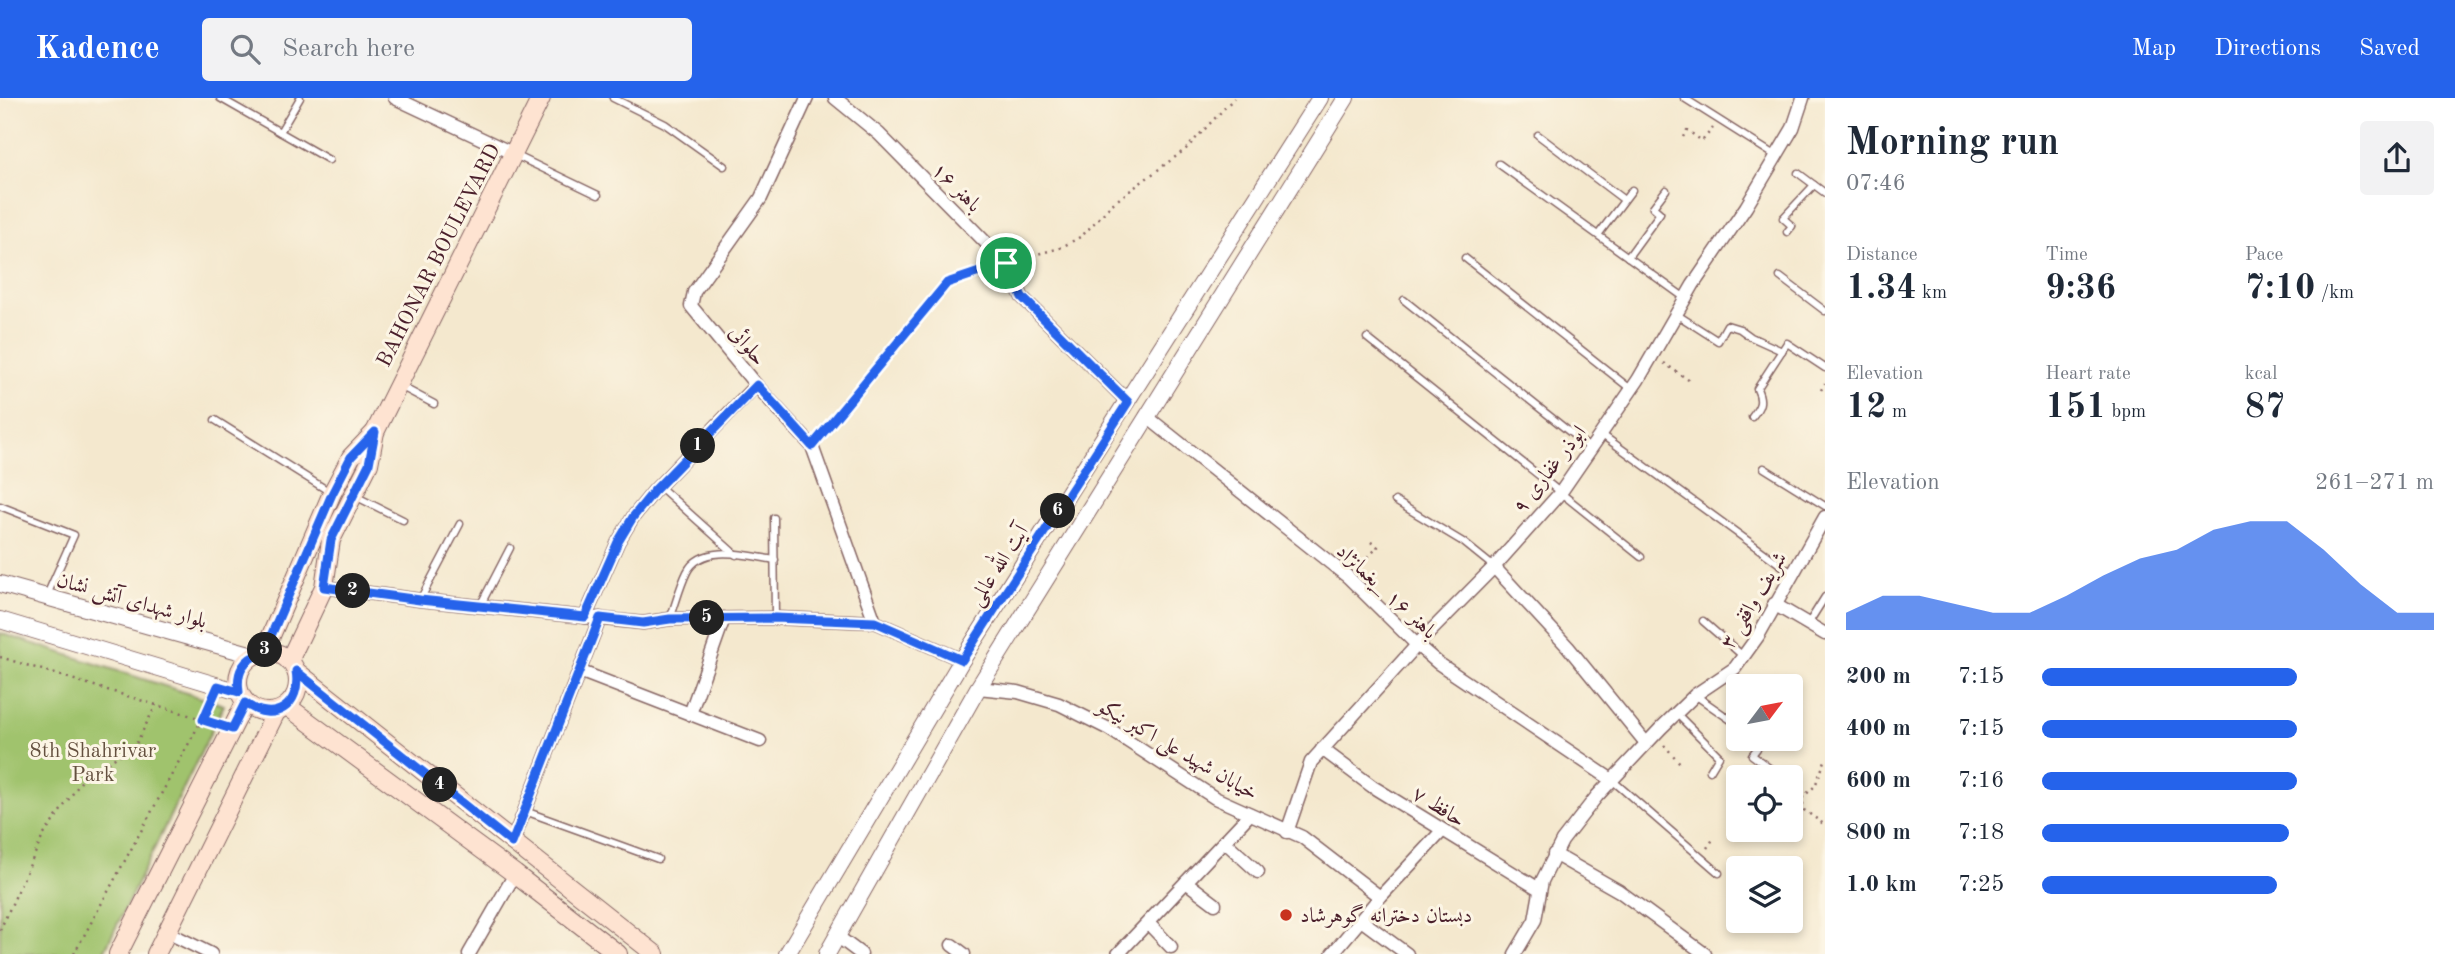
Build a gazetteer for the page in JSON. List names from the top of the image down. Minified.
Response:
{"streets":{"main road":["BAHONAR BOULEVARD"],"street":["باهنر ۱۶","حلوائی","ابوذر غفاری ۹","آیت الله عالمی","باهنر ۱۶ _یغمانژاد","بلوار شهدای آتش نشان","شریف واقفی ۳","خیابان شهید علی اکبر نیکو","حافظ ۷"]},"crossings":[["باهنر ۱۶","آیت الله عالمی"],["BAHONAR BOULEVARD","بلوار شهدای آتش نشان"],["ابوذر غفاری ۹","باهنر ۱۶ _یغمانژاد"],["ابوذر غفاری ۹","خیابان شهید علی اکبر نیکو"],["ابوذر غفاری ۹","حافظ ۷"],["باهنر ۱۶ _یغمانژاد","شریف واقفی ۳"]],"parks":["8th Shahrivar Park"],"places":["دبستان دخترانه گوهرشاد"],"north":"top right","page":{"header":"Kadence","search":"Search here","nav":["Map","Directions","Saved"],"heading":["Morning run","07:46"],"stats":[["Distance","1.34 km"],["Time","9:36"],["Pace","7:10 /km"],["Elevation","12 m"],["Heart rate","151 bpm"],["kcal","87"]],"pins":["1","6","2","5","3","4"],"chart":["Elevation","261–271 m"],"list":[{"name":"200 m","note":"7:15"},{"name":"400 m","note":"7:15"},{"name":"600 m","note":"7:16"},{"name":"800 m","note":"7:18"},{"name":"1.0 km","note":"7:25"}]}}
